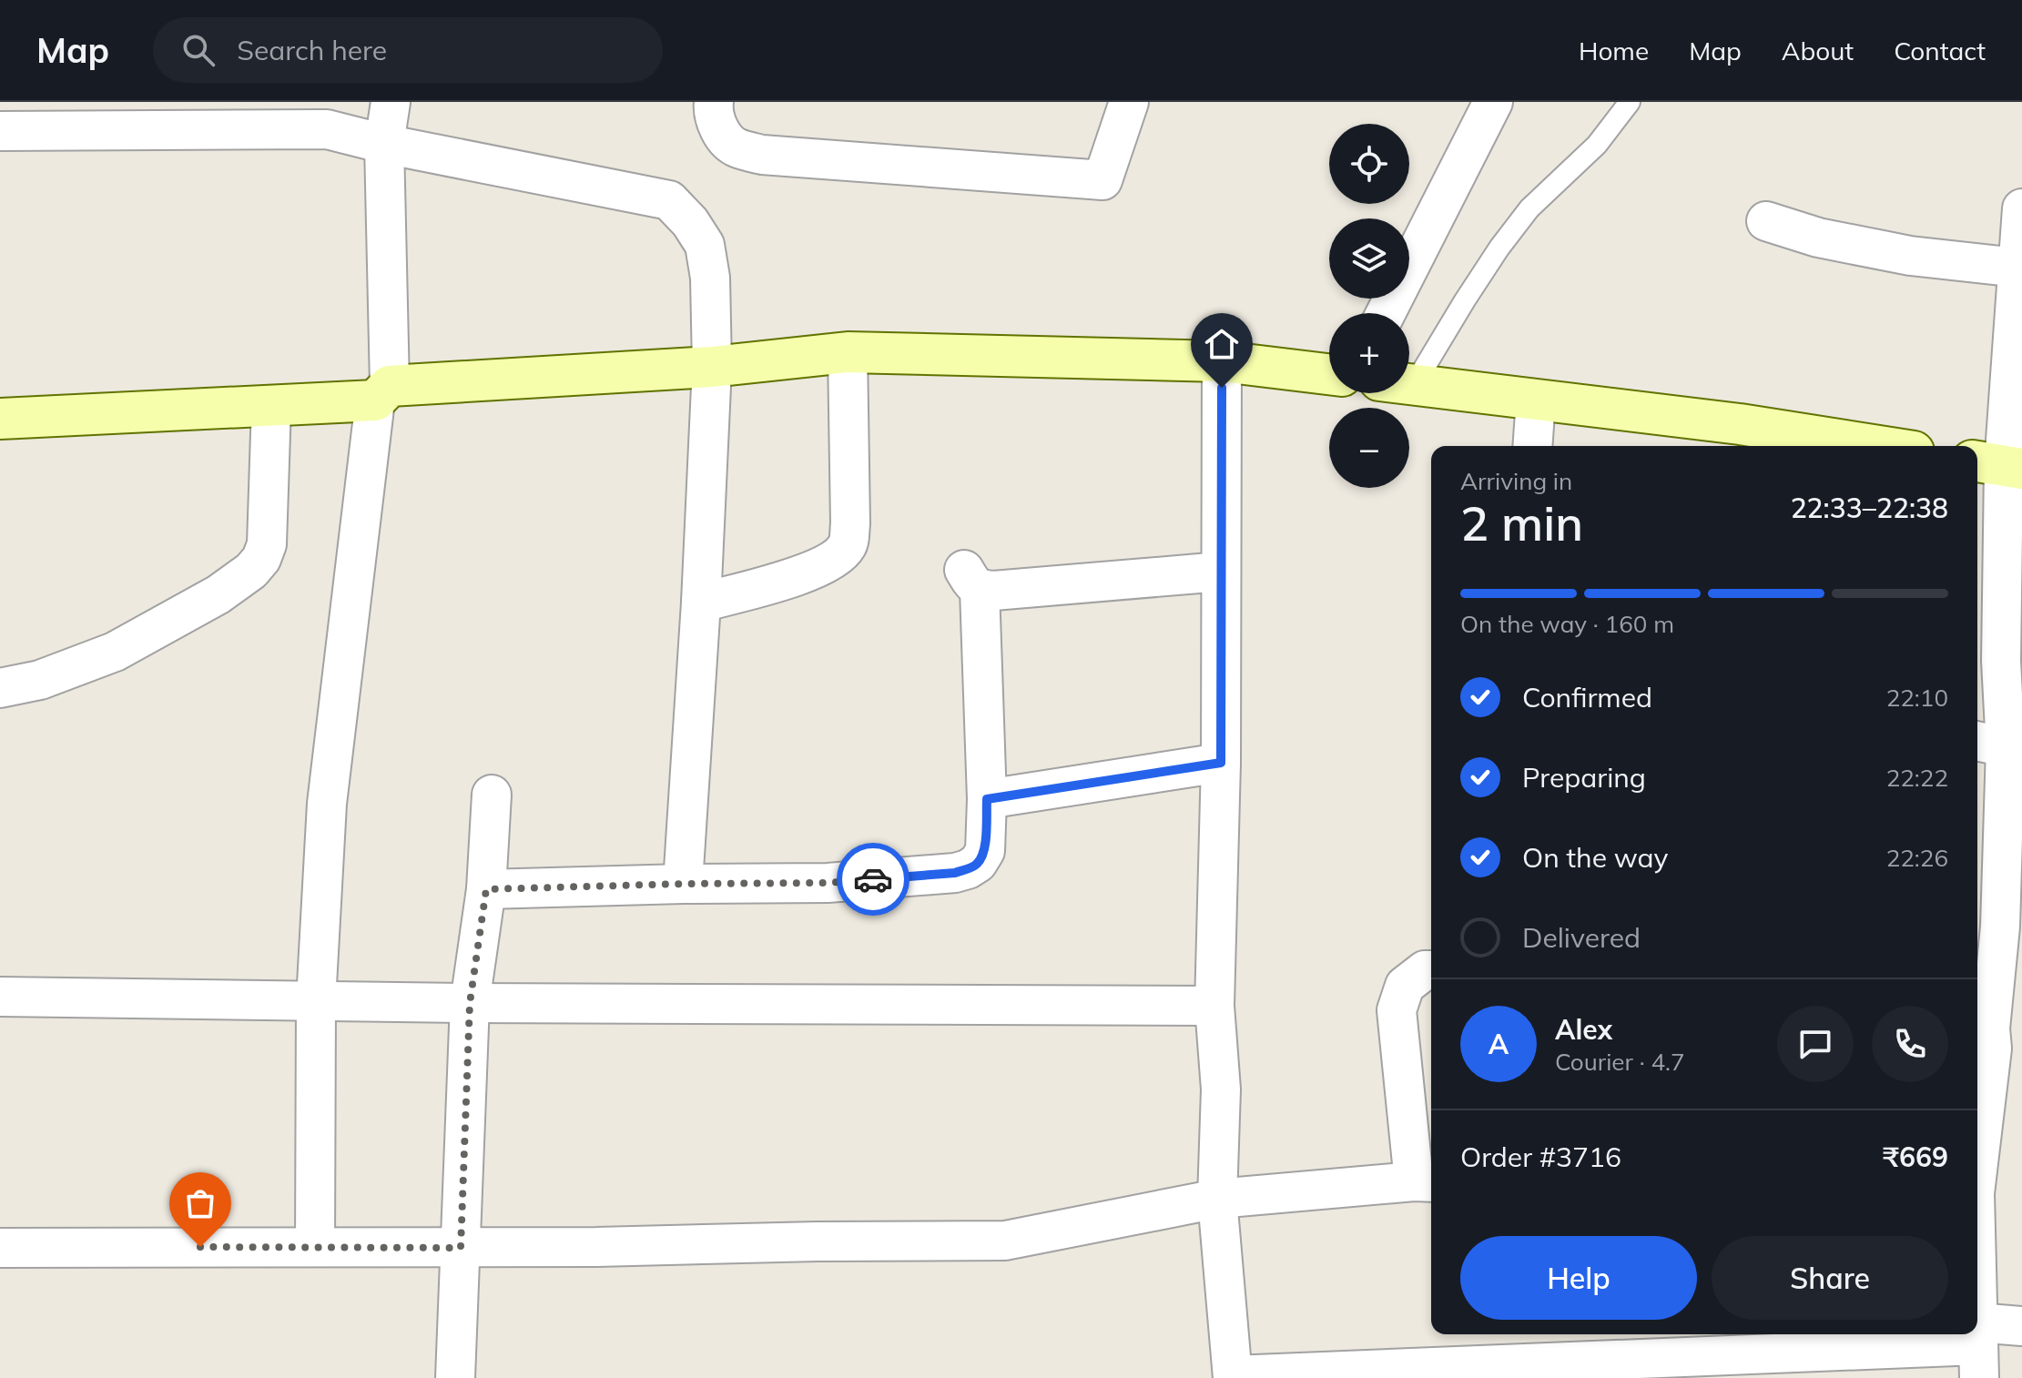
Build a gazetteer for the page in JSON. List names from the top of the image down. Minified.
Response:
{"page":{"header":"Map","search":"Search here","nav":["Home","Map","About","Contact"],"map_buttons":["+","−"],"heading":["2 min","Arriving in","22:33–22:38"],"panel":["Alex","Courier · 4.7","Order #3716","₹669"],"bar":"On the way · 160 m","list":[["Confirmed","22:10"],["Preparing","22:22"],["On the way","22:26"],"Delivered"],"round":"A","buttons":["Help","Share"]}}
